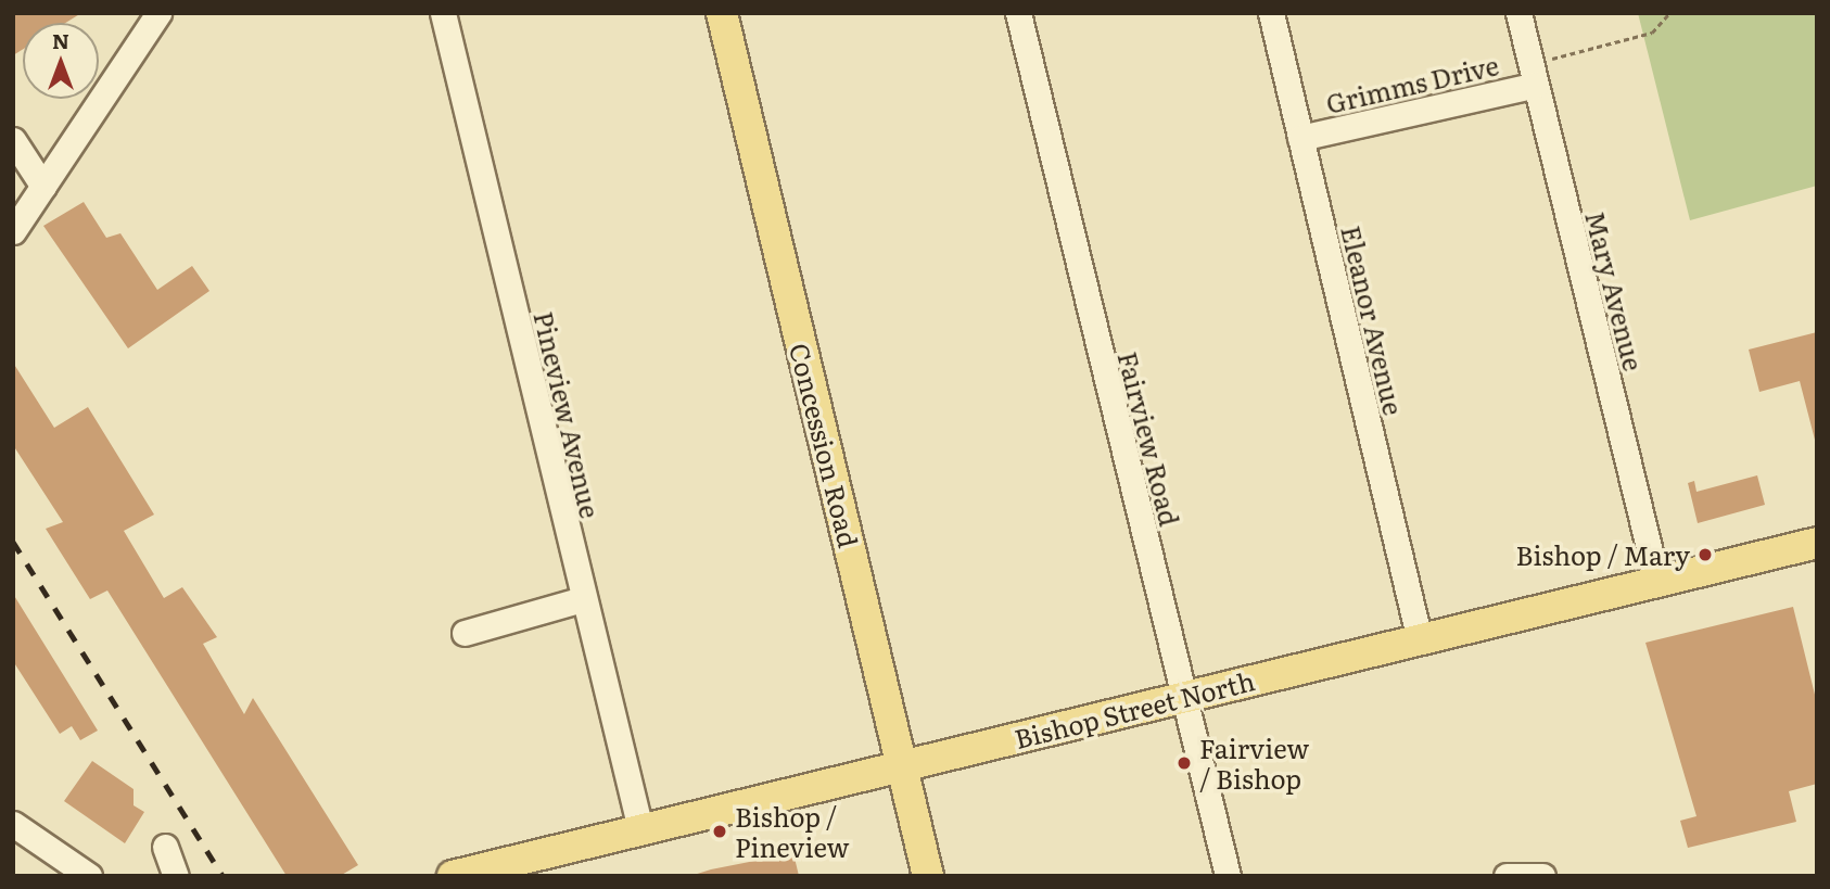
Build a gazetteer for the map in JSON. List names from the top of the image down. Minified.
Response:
{"streets":{"main road":["Concession Road","Bishop Street North"],"street":["Grimms Drive","Mary Avenue","Eleanor Avenue","Pineview Avenue","Fairview Road"]},"crossings":[["Grimms Drive","Mary Avenue"],["Grimms Drive","Eleanor Avenue"],["Mary Avenue","Bishop Street North"],["Eleanor Avenue","Bishop Street North"],["Pineview Avenue","Bishop Street North"],["Fairview Road","Bishop Street North"],["Concession Road","Bishop Street North"]],"places":["Bishop / Mary","Fairview / Bishop","Bishop / Pineview"],"north":"top"}
